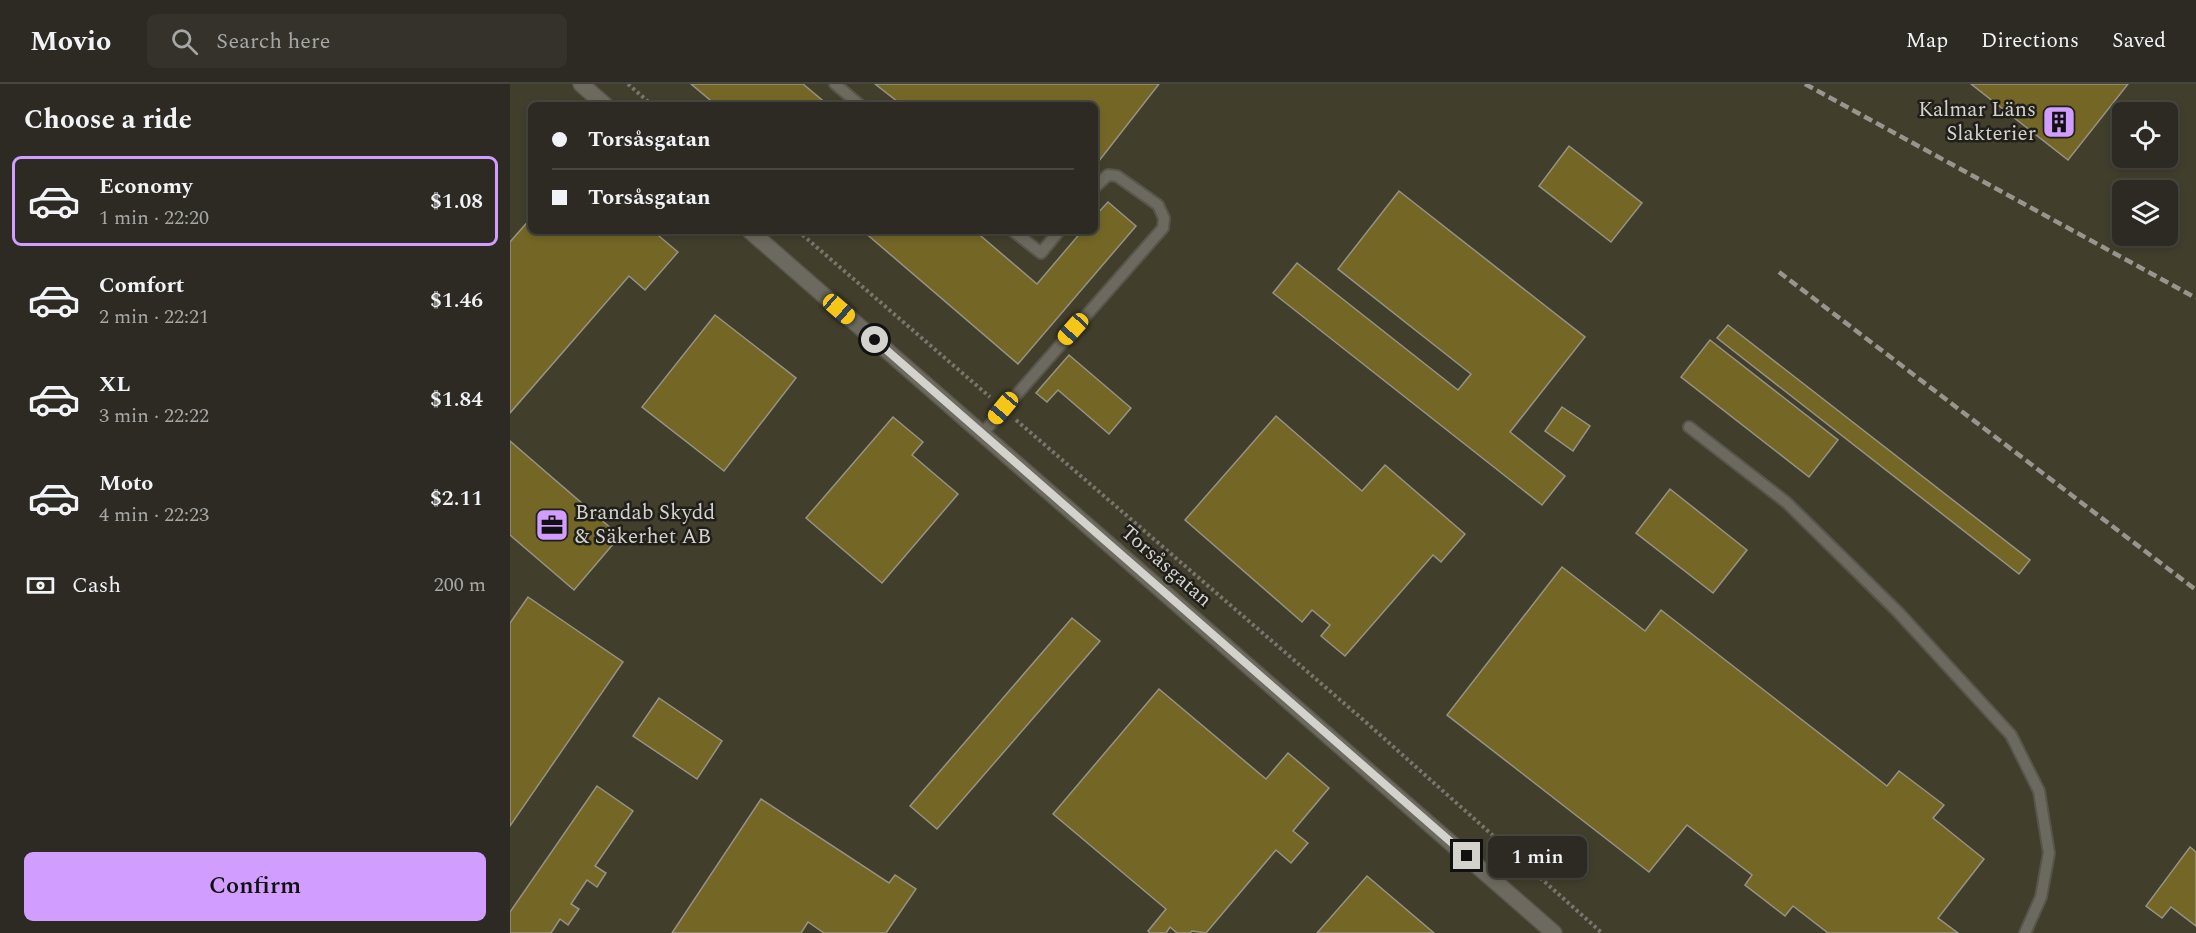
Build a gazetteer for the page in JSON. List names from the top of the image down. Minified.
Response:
{"streets":{"street":["Torsåsgatan"]},"places":{"building":["Kalmar Läns Slakterier"],"office":["Brandab Skydd & Säkerhet AB"]},"page":{"header":"Movio","search":"Search here","nav":["Map","Directions","Saved"],"heading":"Choose a ride","banner":["Torsåsgatan","Torsåsgatan"],"list":[{"name":"Economy","note":"1 min · 22:20","value":"$1.08"},{"name":"Comfort","note":"2 min · 22:21","value":"$1.46"},{"name":"XL","note":"3 min · 22:22","value":"$1.84"},{"name":"Moto","note":"4 min · 22:23","value":"$2.11"}],"pay":["Cash","200 m"],"bubble":"1 min","buttons":"Confirm"}}
